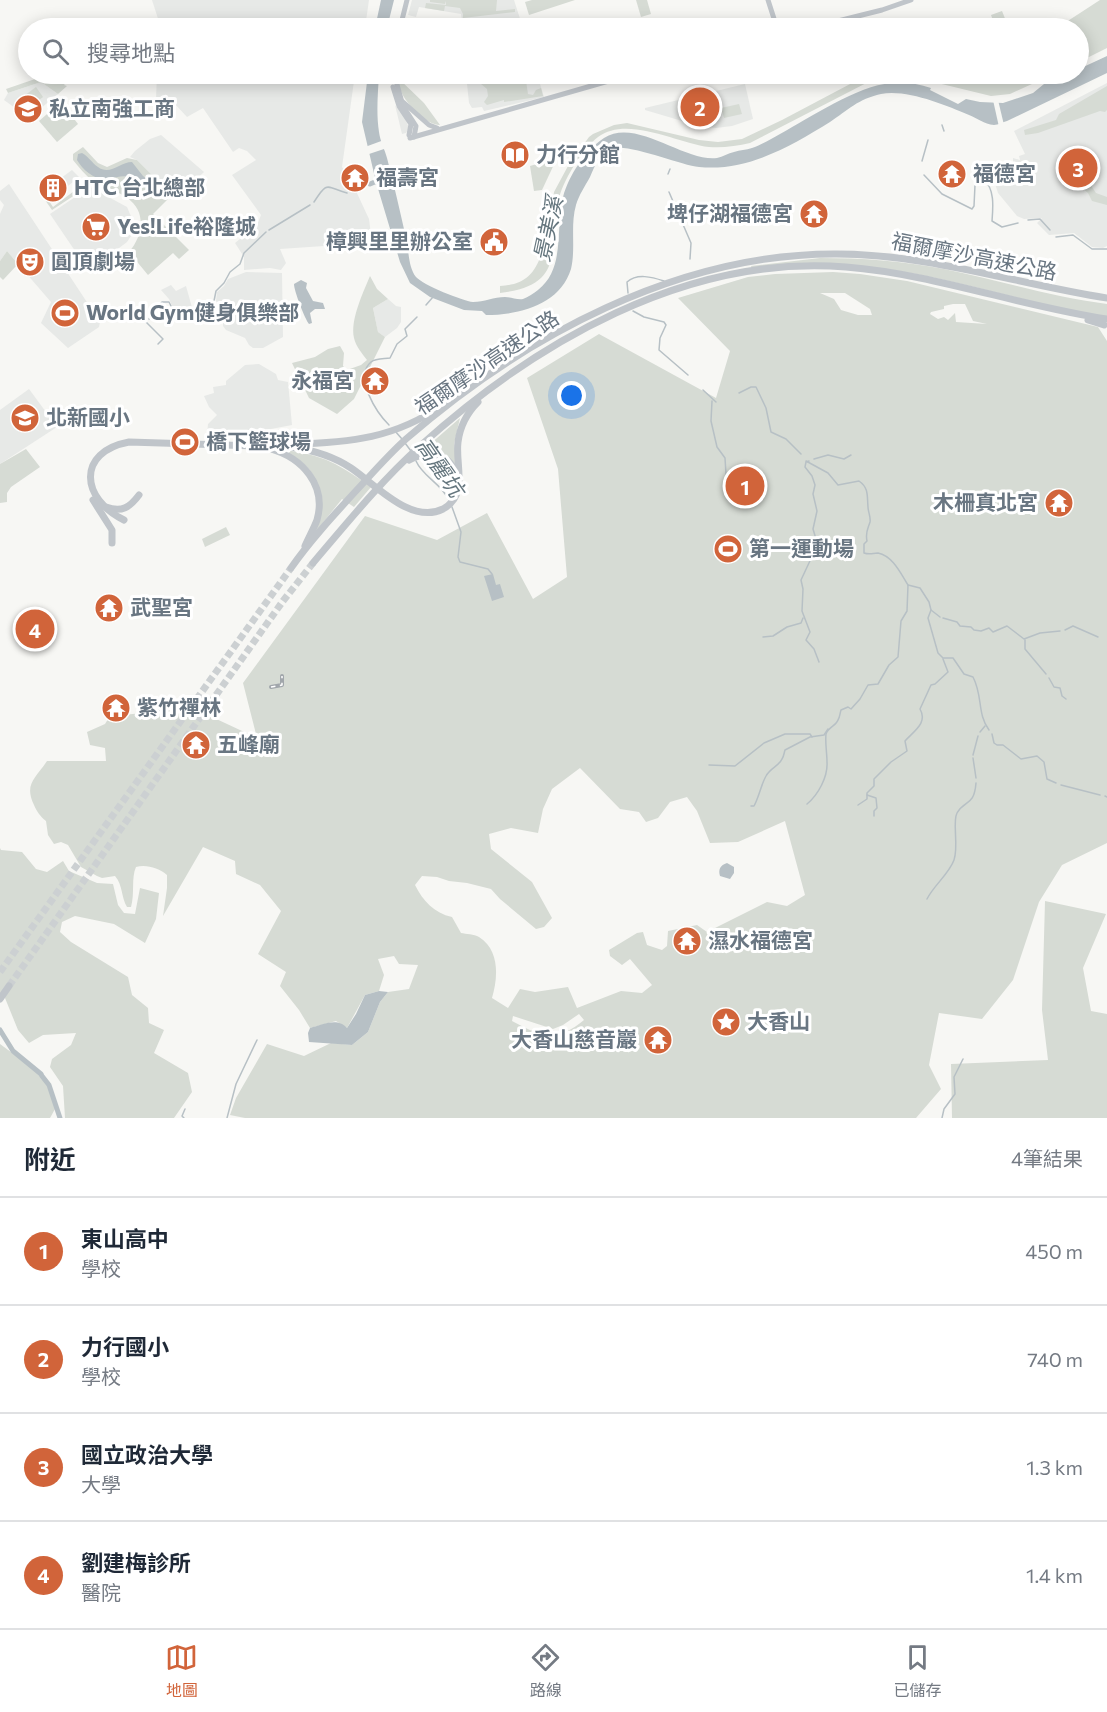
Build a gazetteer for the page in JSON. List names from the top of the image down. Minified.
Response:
{"streets":{"highway":["福爾摩沙高速公路"]},"water":["景美溪","高麗坑"],"places":{"school or university":["私立南強工商","北新國小"],"library":["力行分館"],"temple":["福德宮","福壽宮","埤仔湖福德宮","永福宮","木柵真北宮","武聖宮","紫竹禪林","五峰廟","濕水福德宮","大香山慈音巖"],"building":["HTC 台北總部"],"supermarket":["Yes!Life裕隆城"],"public building":["樟興里里辦公室"],"theatre":["圓頂劇場"],"sports":["World Gym健身俱樂部","橋下籃球場","第一運動場"],"place":["大香山"]},"page":{"search":"搜尋地點","pins":["2","3","1","4"],"heading":["附近","4筆結果"],"list":[{"mark":"1","name":"東山高中","note":"學校","value":"450 m"},{"mark":"2","name":"力行國小","note":"學校","value":"740 m"},{"mark":"3","name":"國立政治大學","note":"大學","value":"1.3 km"},{"mark":"4","name":"劉建梅診所","note":"醫院","value":"1.4 km"}],"nav":["地圖","路線","已儲存"]}}
